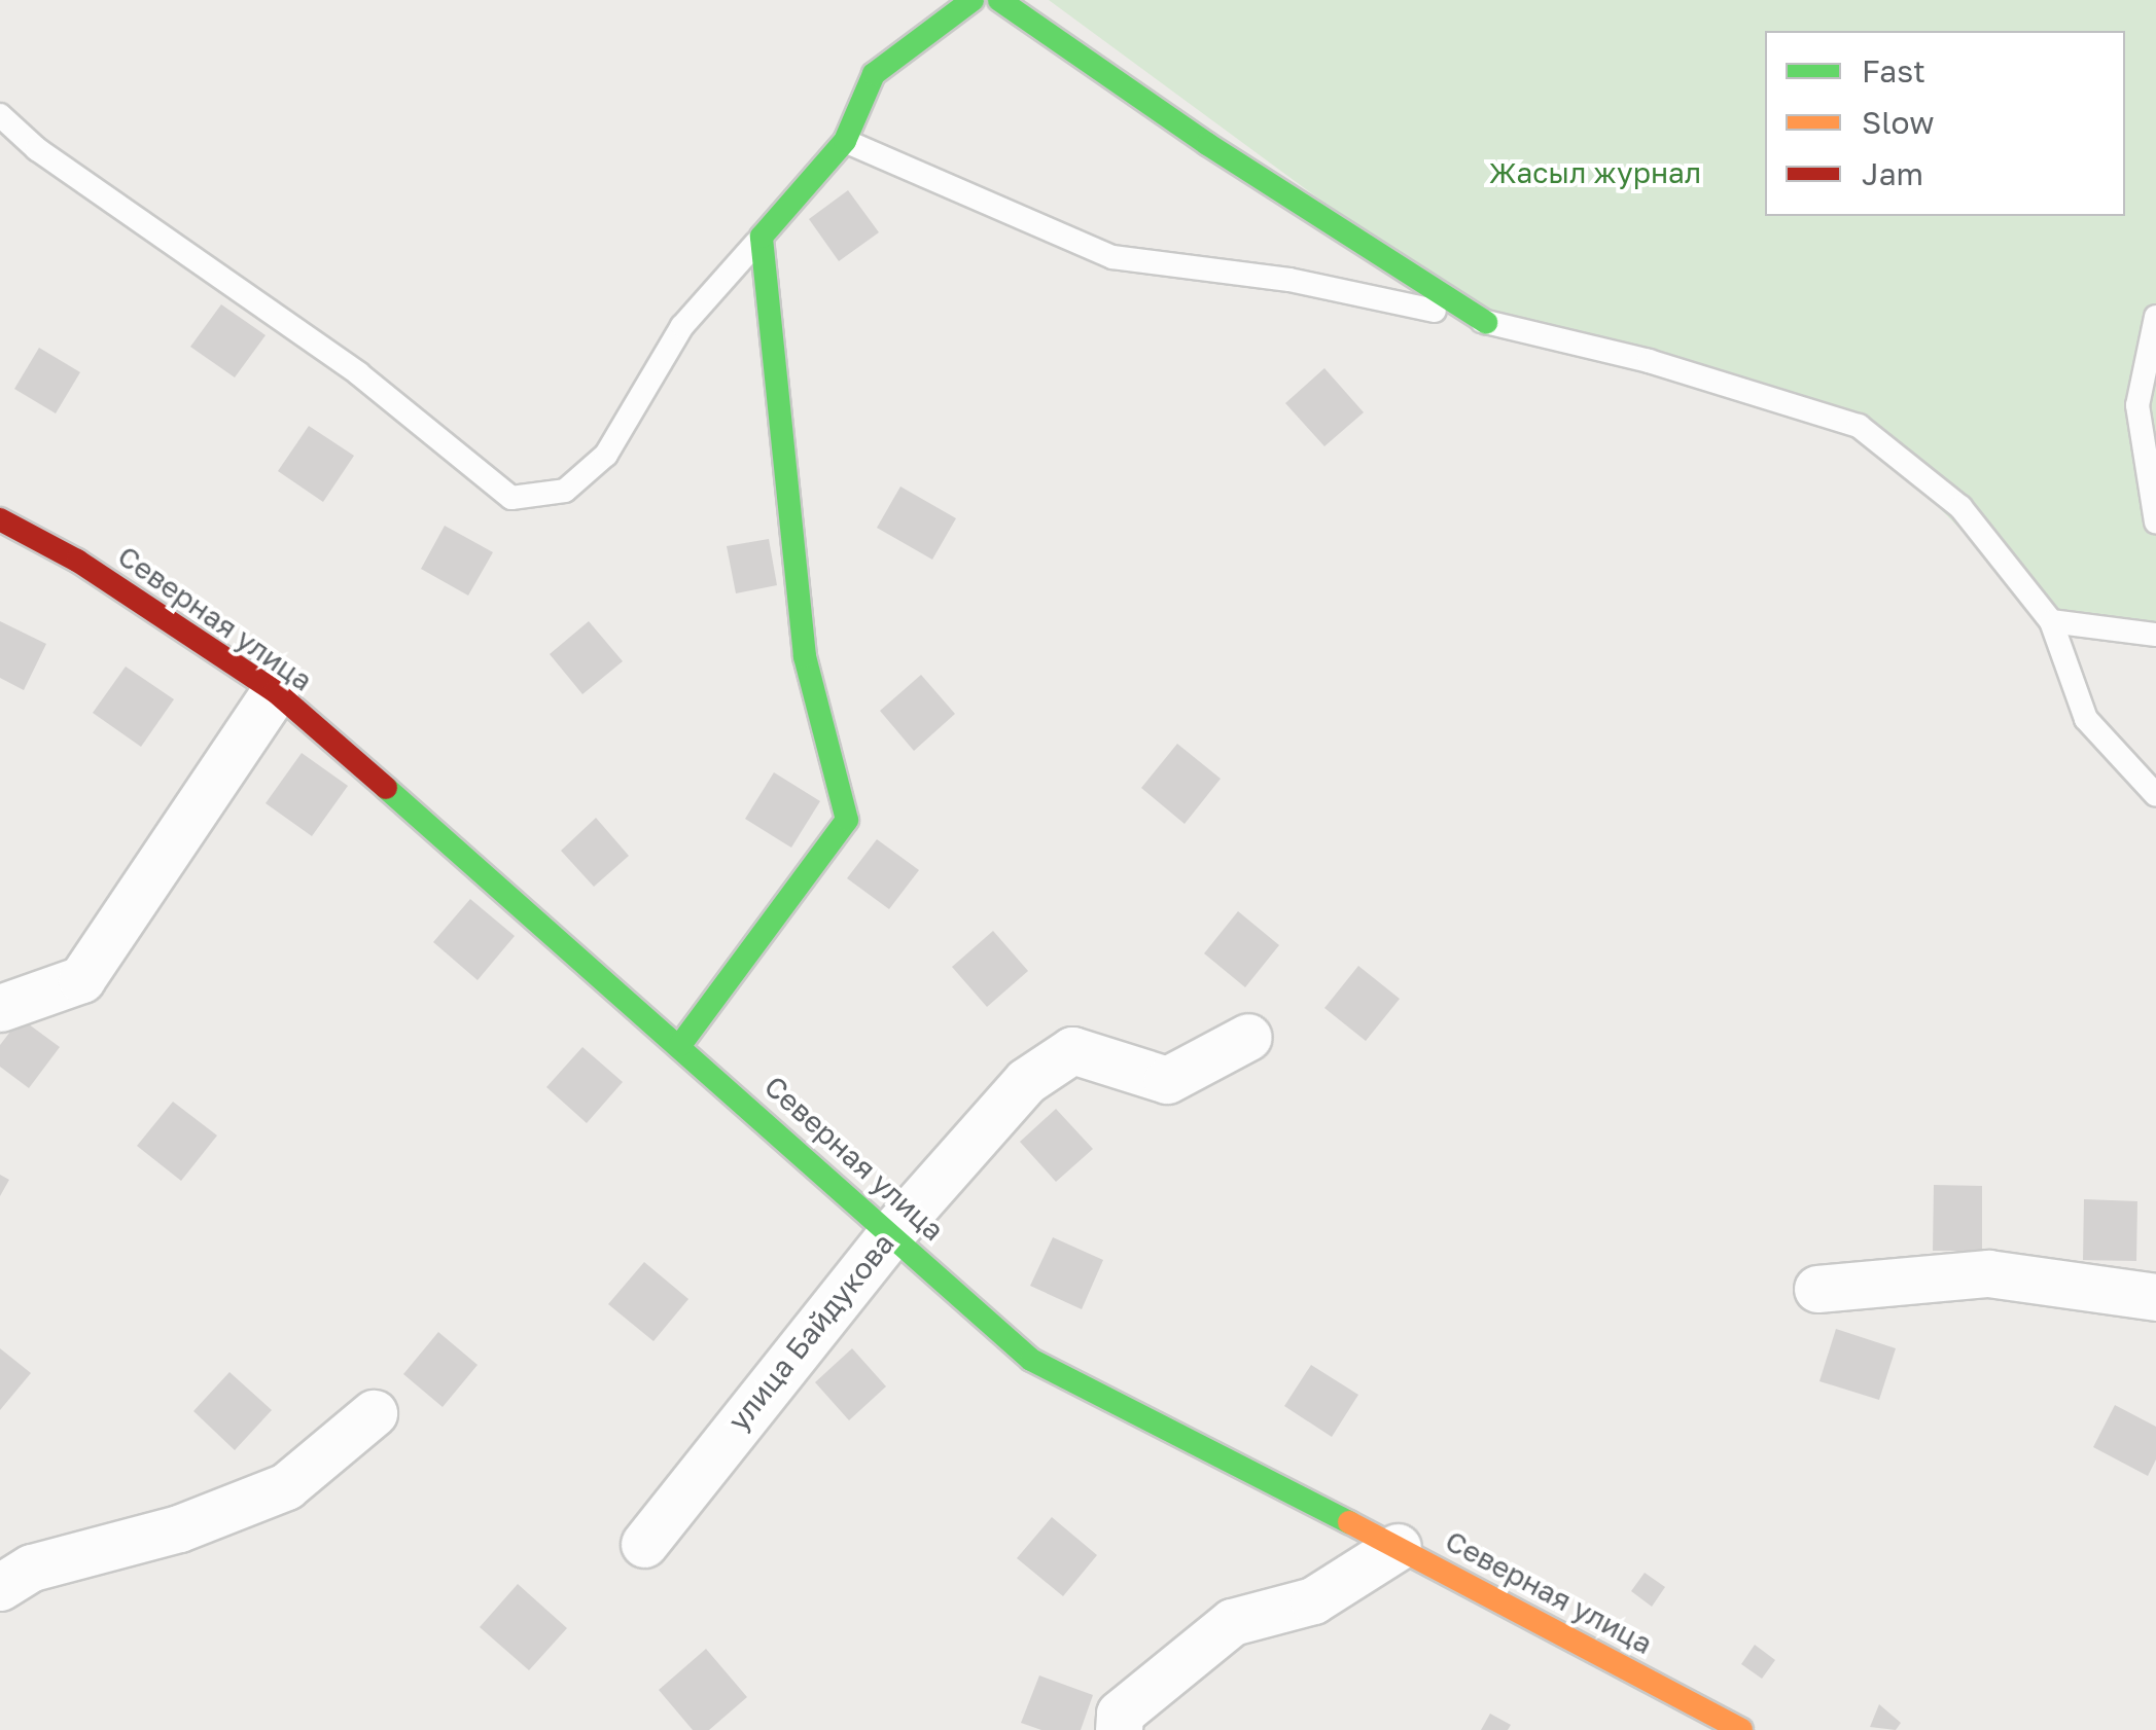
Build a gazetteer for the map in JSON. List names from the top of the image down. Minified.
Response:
{"streets":{"street":["Северная улица","улица Байдукова"]},"crossings":[["Северная улица","улица Байдукова"]],"parks":["Жасыл журнал"],"legend":["Fast","Slow","Jam"]}
